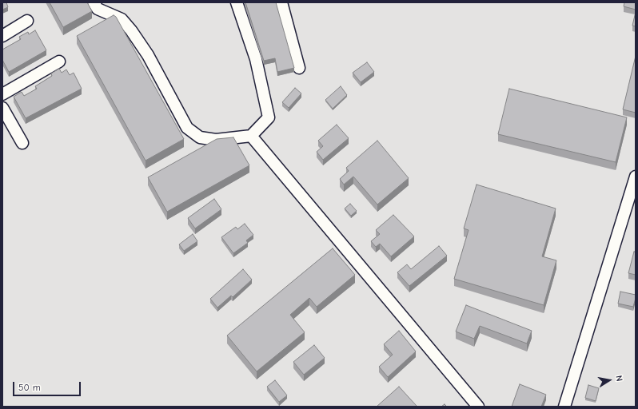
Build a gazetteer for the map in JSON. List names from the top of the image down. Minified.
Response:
{"scale_bar":"50 m","north":"right"}
